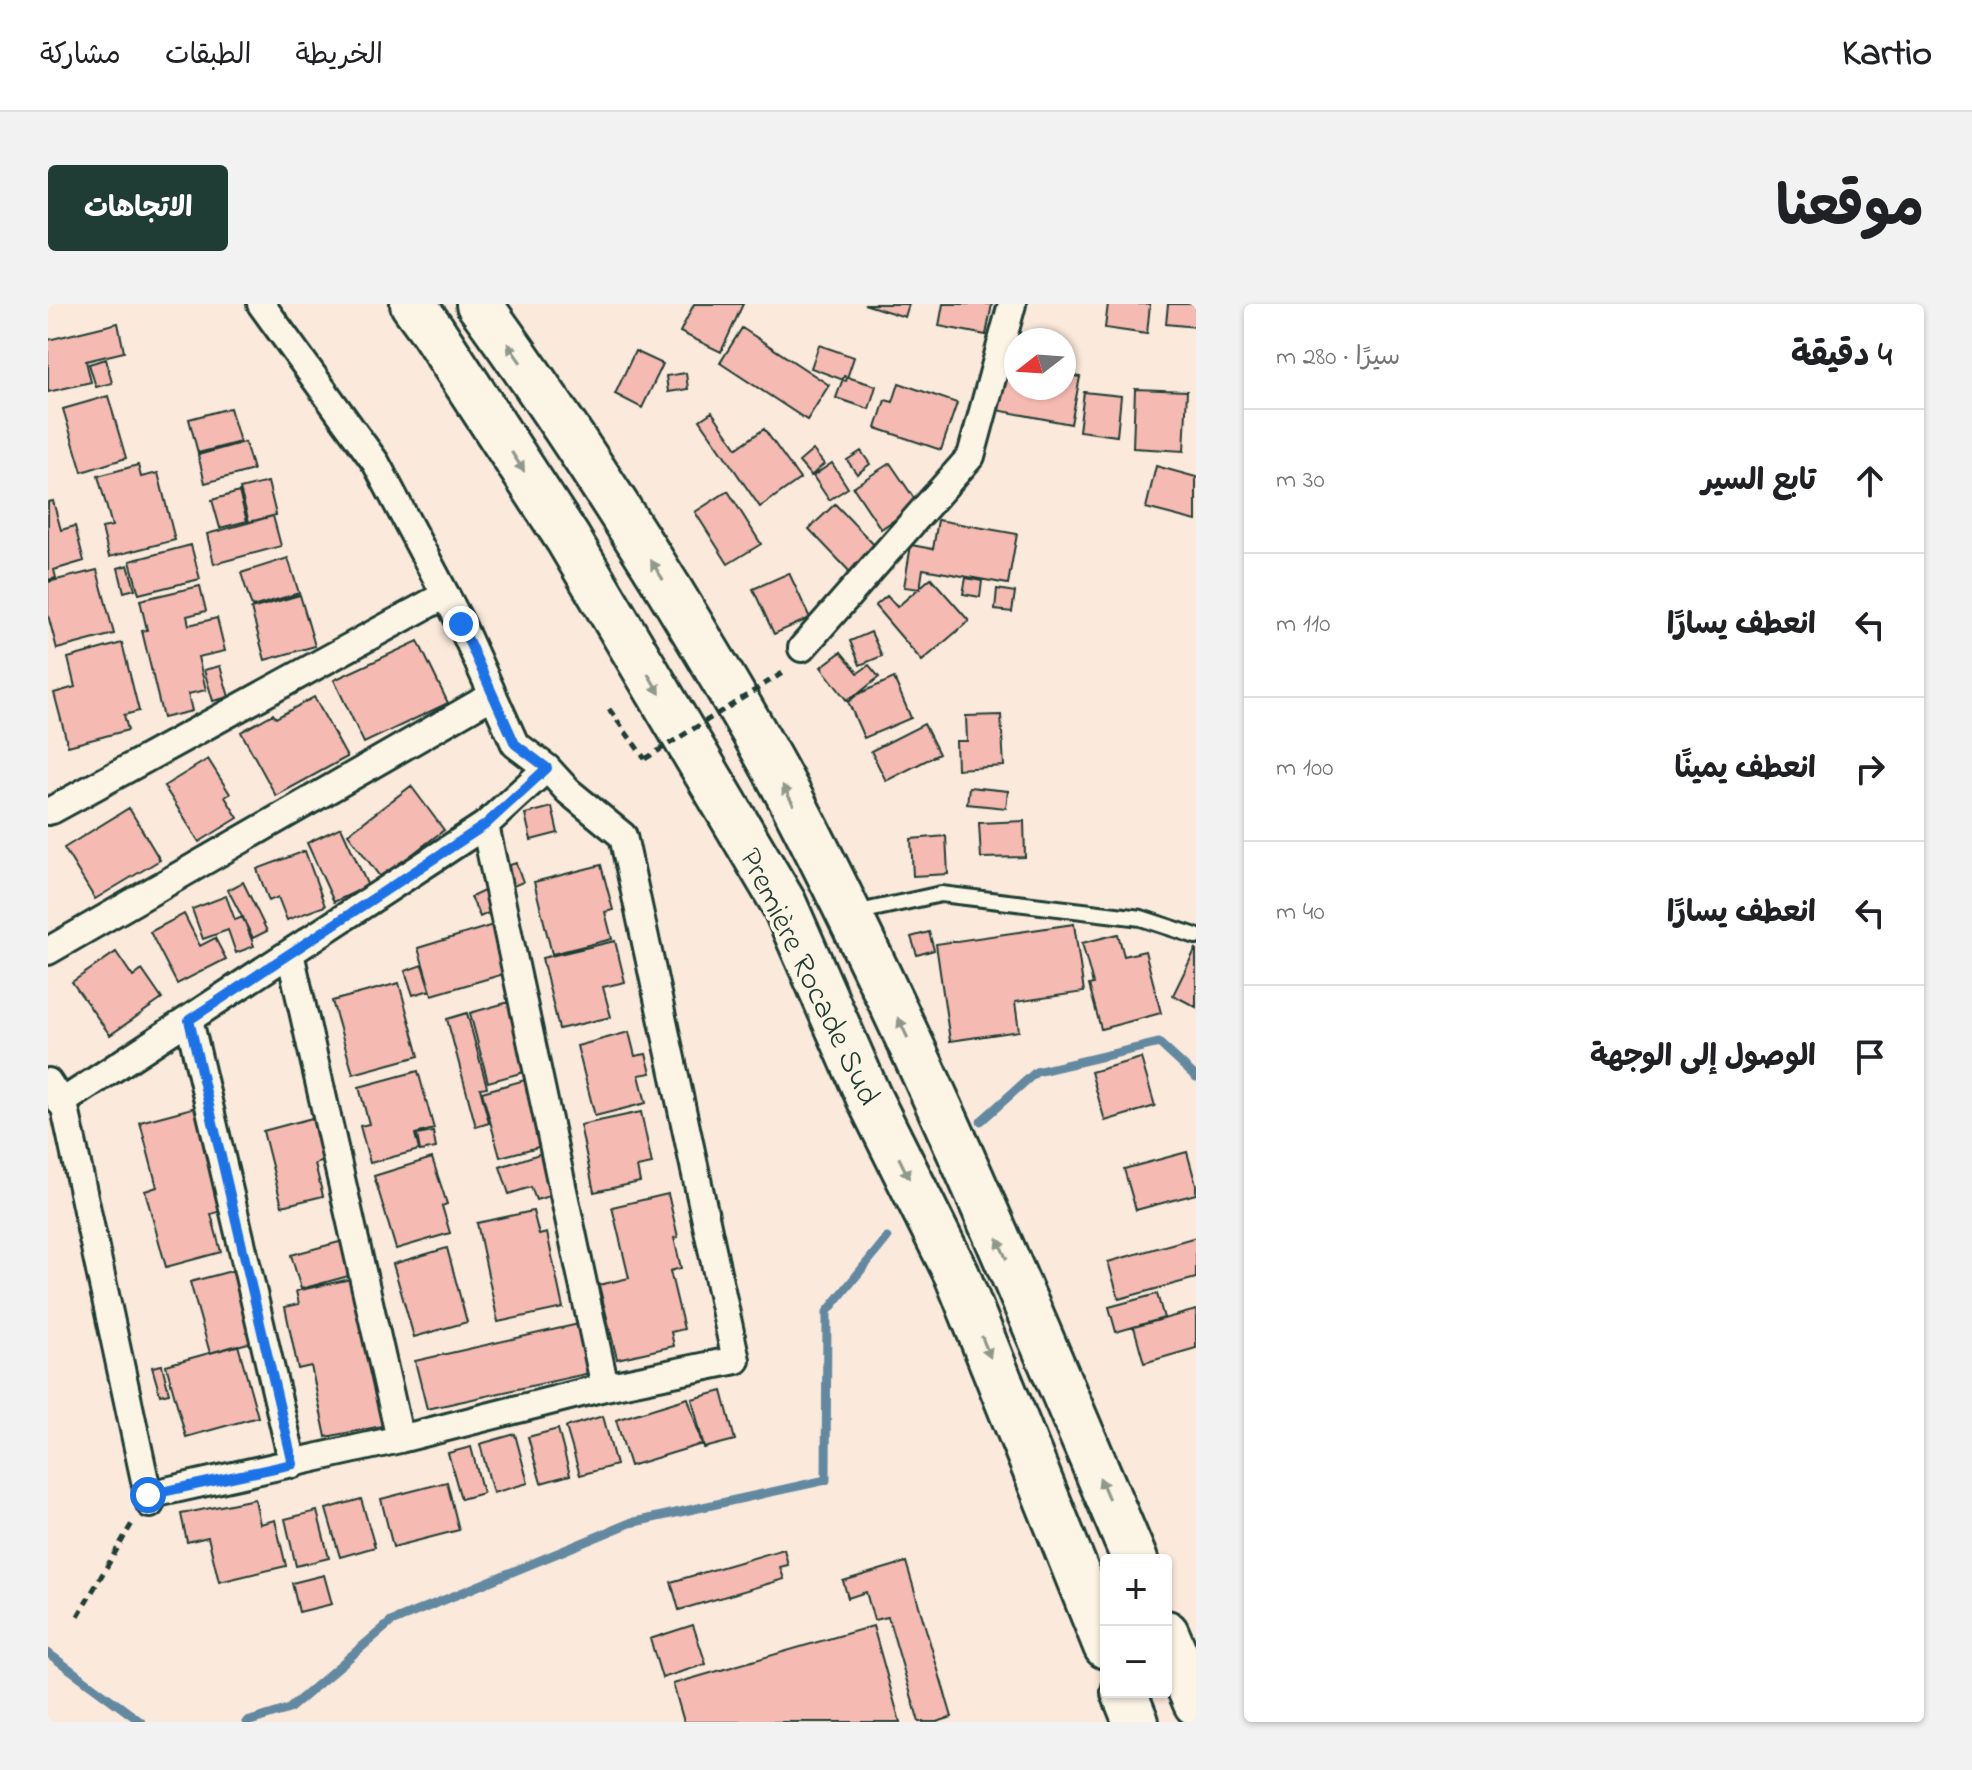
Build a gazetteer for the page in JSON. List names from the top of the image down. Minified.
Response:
{"streets":{"highway":["Première Rocade Sud"]},"north":"left","page":{"header":"Kartio","nav":["الخريطة","الطبقات","مشاركة"],"title":"موقعنا","buttons":"الاتجاهات","heading":["4 دقيقة","سيرًا · 280 m"],"list":[["تابع السير","30 m"],["انعطف يسارًا","110 m"],["انعطف يمينًا","100 m"],["انعطف يسارًا","40 m"],"الوصول إلى الوجهة"],"map_buttons":["+","−"]}}
